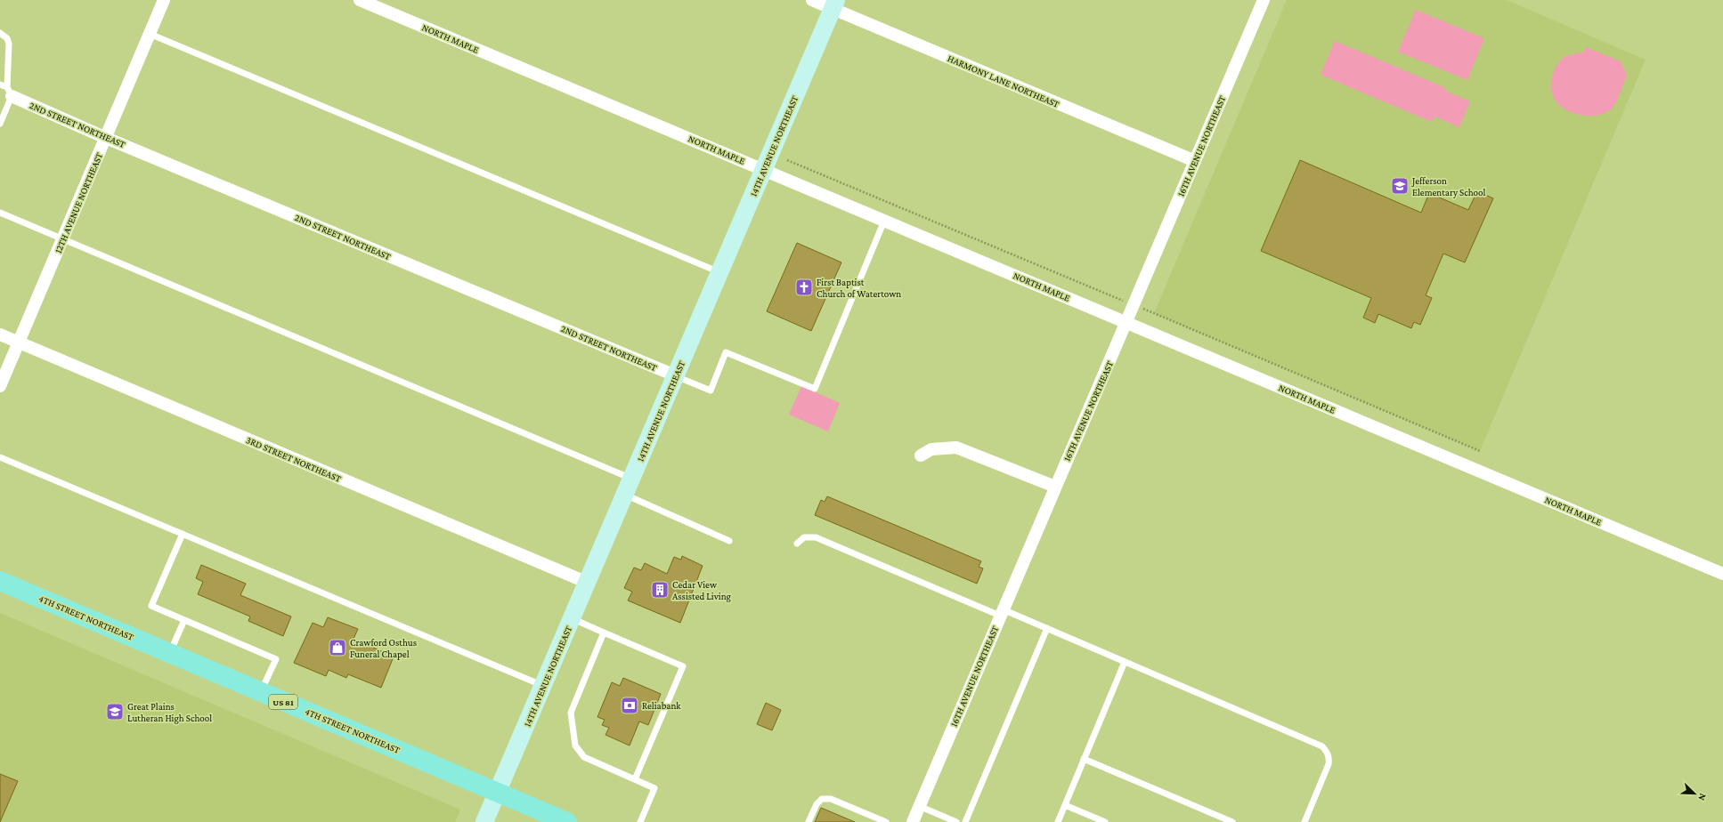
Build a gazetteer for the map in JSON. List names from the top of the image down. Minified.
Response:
{"streets":{"main road":["14TH AVENUE NORTHEAST","4TH STREET NORTHEAST","US 81"],"street":["NORTH MAPLE","HARMONY LANE NORTHEAST","2ND STREET NORTHEAST","16TH AVENUE NORTHEAST","12TH AVENUE NORTHEAST","3RD STREET NORTHEAST"]},"crossings":[["NORTH MAPLE","14TH AVENUE NORTHEAST"],["NORTH MAPLE","16TH AVENUE NORTHEAST"],["HARMONY LANE NORTHEAST","14TH AVENUE NORTHEAST"],["HARMONY LANE NORTHEAST","16TH AVENUE NORTHEAST"],["2ND STREET NORTHEAST","14TH AVENUE NORTHEAST"],["2ND STREET NORTHEAST","12TH AVENUE NORTHEAST"],["14TH AVENUE NORTHEAST","3RD STREET NORTHEAST"],["14TH AVENUE NORTHEAST","4TH STREET NORTHEAST"],["12TH AVENUE NORTHEAST","3RD STREET NORTHEAST"]],"places":{"school or university":["Jefferson Elementary School","Great Plains Lutheran High School"],"church":["First Baptist Church of Watertown"],"building":["Cedar View Assisted Living"],"shop":["Crawford Osthus Funeral Chapel"],"bank":["Reliabank"]},"north":"bottom right"}
